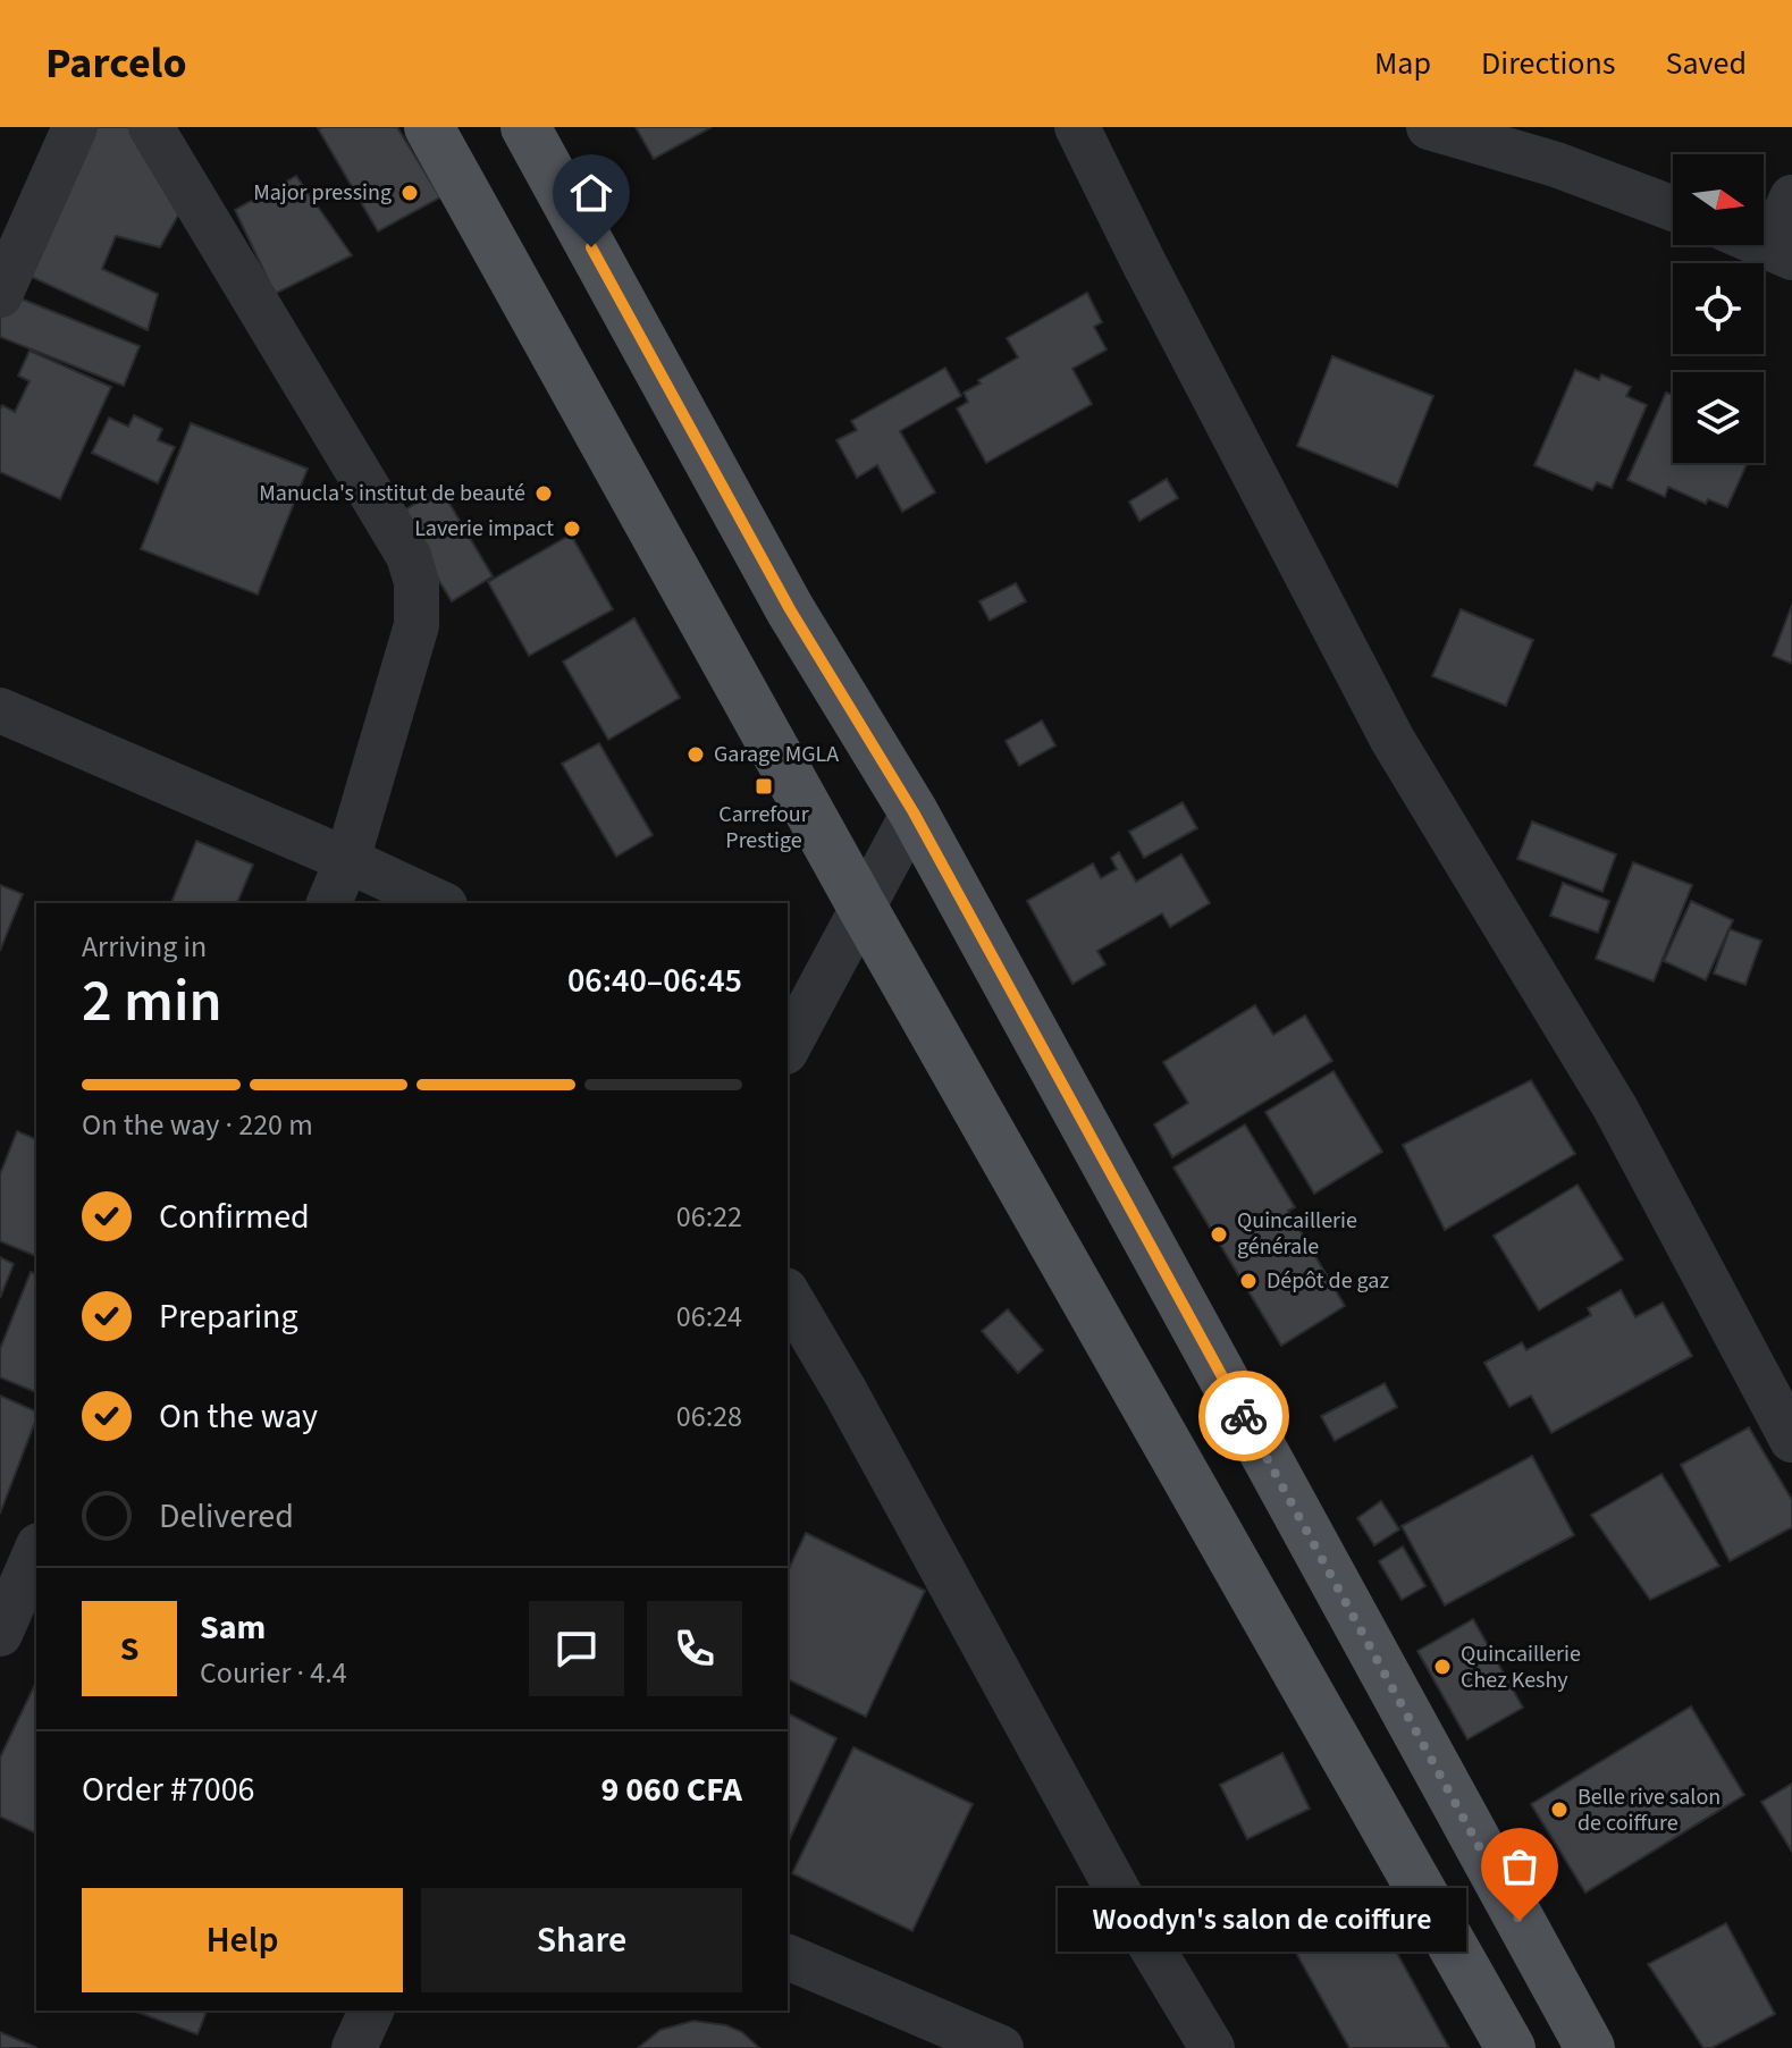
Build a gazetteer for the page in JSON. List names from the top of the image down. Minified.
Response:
{"places":{"other":["Major pressing","Manucla's institut de beauté","Laverie impact","Garage MGLA","Quincaillerie générale","Dépôt de gaz","Quincaillerie Chez Keshy","Belle rive salon de coiffure","Woodyn's salon de coiffure"],"transit":["Carrefour Prestige"]},"north":"right","page":{"header":"Parcelo","nav":["Map","Directions","Saved"],"heading":["2 min","Arriving in","06:40–06:45"],"panel":["Sam","Courier · 4.4","Order #7006","9 060 CFA"],"bar":"On the way · 220 m","list":[["Confirmed","06:22"],["Preparing","06:24"],["On the way","06:28"],"Delivered"],"round":"S","buttons":["Help","Share"],"bubble":"Woodyn's salon de coiffure"}}
